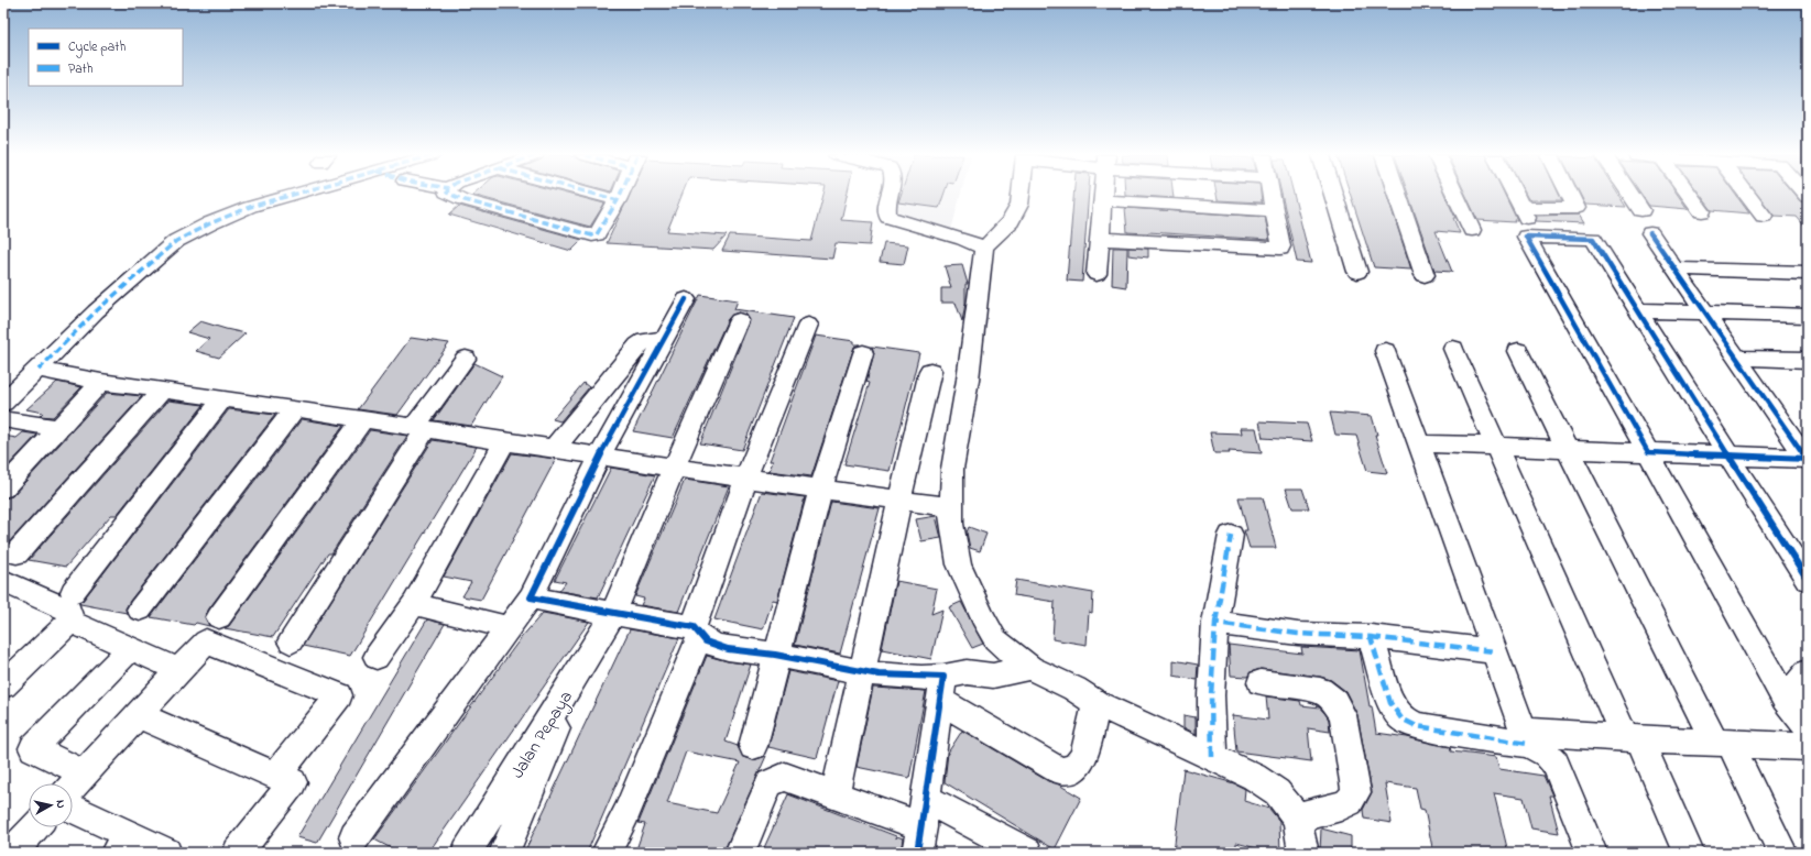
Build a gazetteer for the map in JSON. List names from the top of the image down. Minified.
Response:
{"streets":{"street":["Jalan Pepaya"]},"legend":["Cycle path","Path"],"north":"right"}
